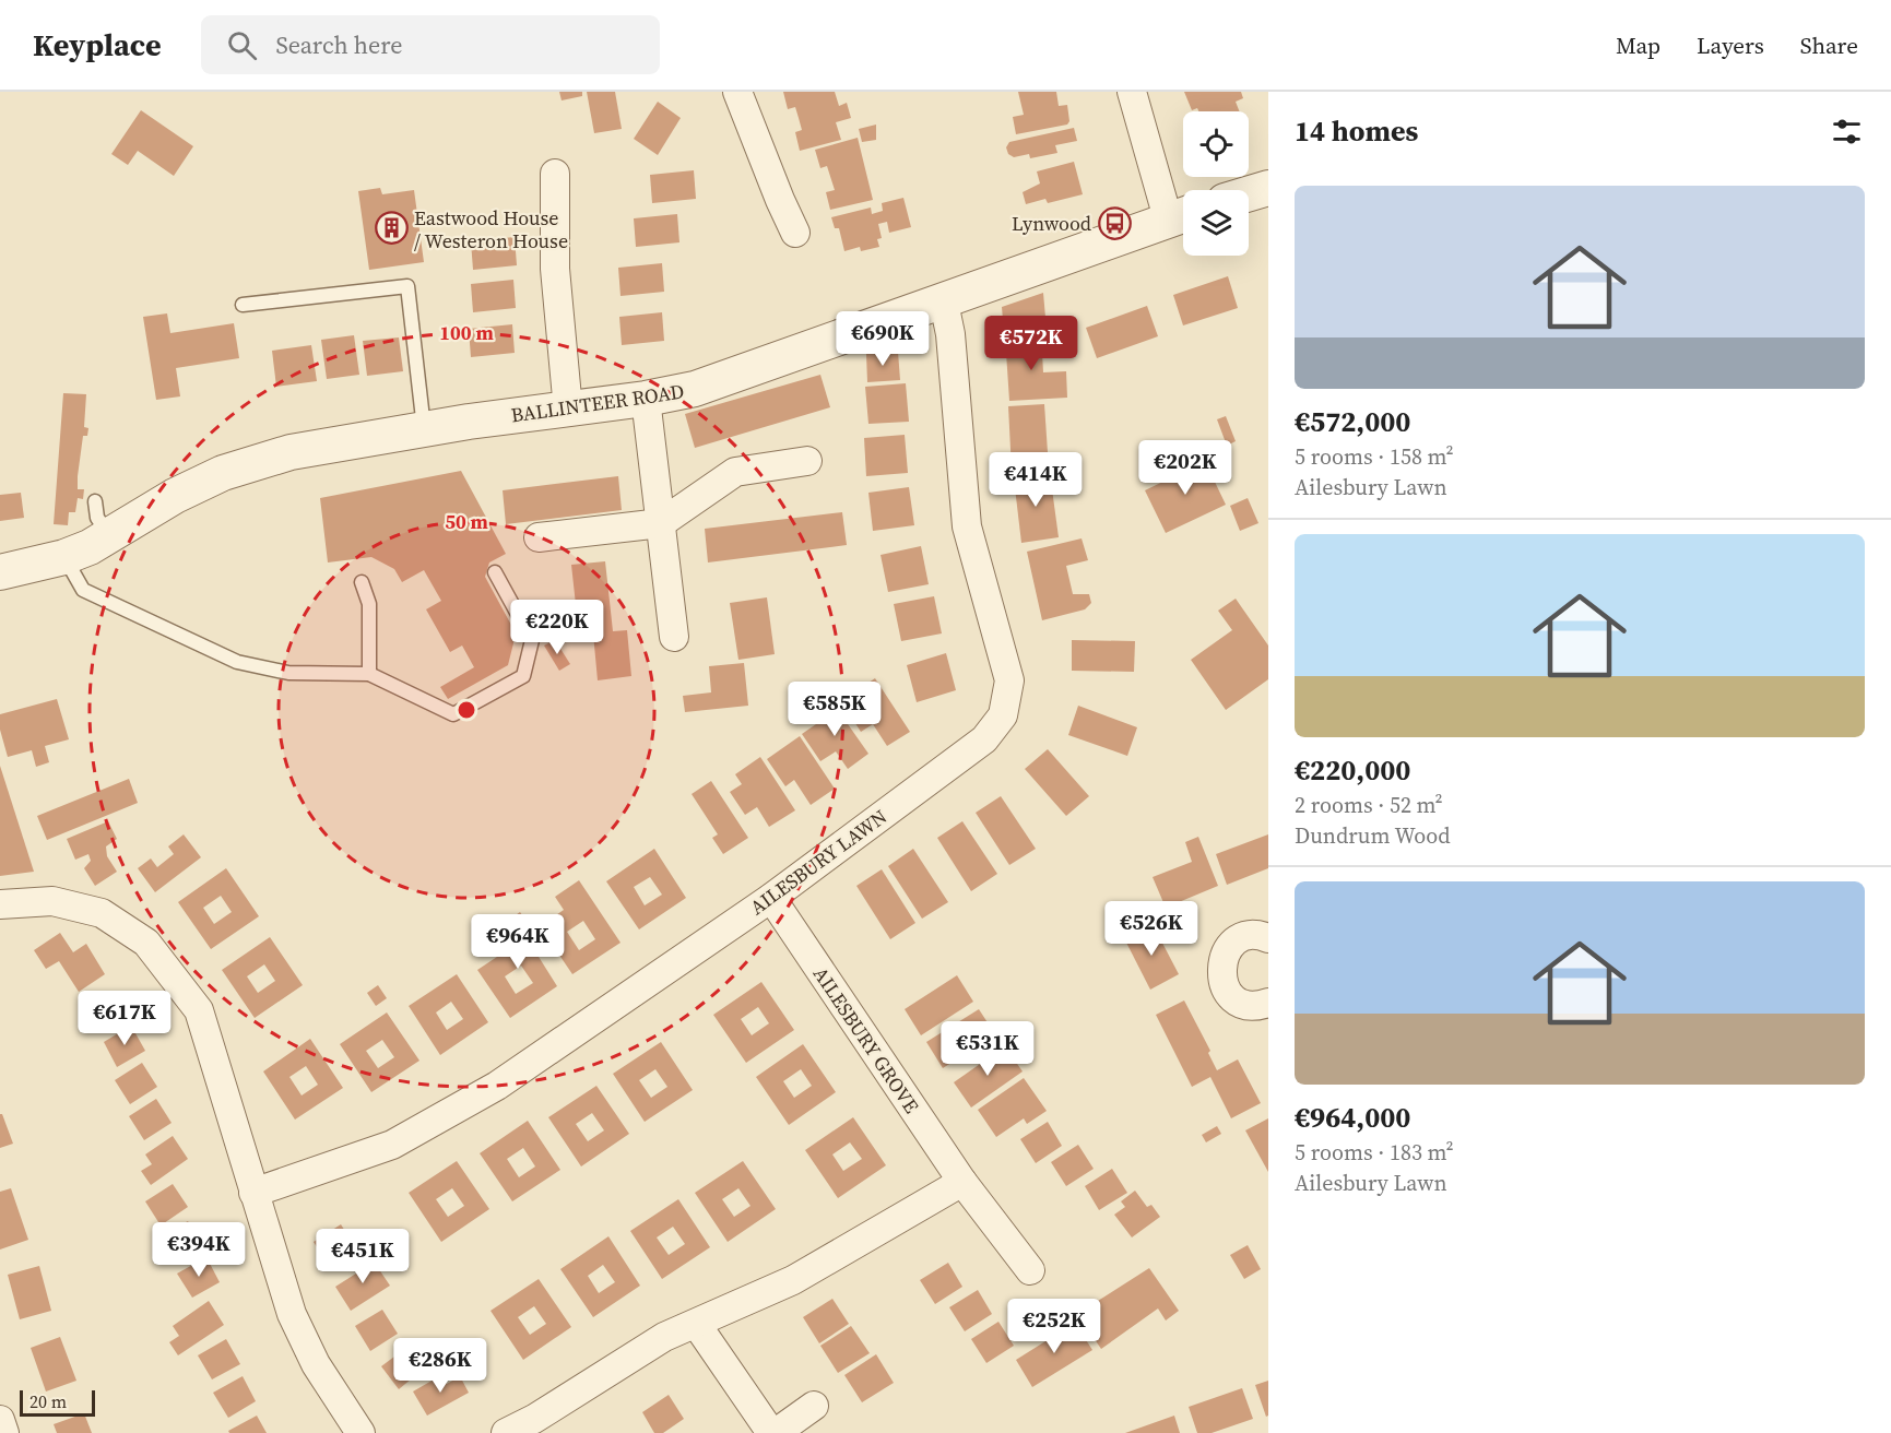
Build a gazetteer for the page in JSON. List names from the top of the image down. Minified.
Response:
{"streets":{"street":["BALLINTEER ROAD","AILESBURY LAWN","AILESBURY GROVE"]},"crossings":[["BALLINTEER ROAD","AILESBURY LAWN"],["AILESBURY LAWN","AILESBURY GROVE"]],"places":{"bus stop":["Lynwood"],"building":["Eastwood House / Westeron House"]},"scale_bar":"20 m","page":{"header":"Keyplace","search":"Search here","nav":["Map","Layers","Share"],"heading":"14 homes","list":[{"name":"€572,000","note":"5 rooms · 158 m² · Ailesbury Lawn"},{"name":"€220,000","note":"2 rooms · 52 m² · Dundrum Wood"},{"name":"€964,000","note":"5 rooms · 183 m² · Ailesbury Lawn"}],"price":["€690K","€572K","€202K","€414K","€220K","€585K","€526K","€964K","€617K","€531K","€394K","€451K","€252K","€286K"],"scale":"20 m"},"rings":["100 m","50 m"]}
